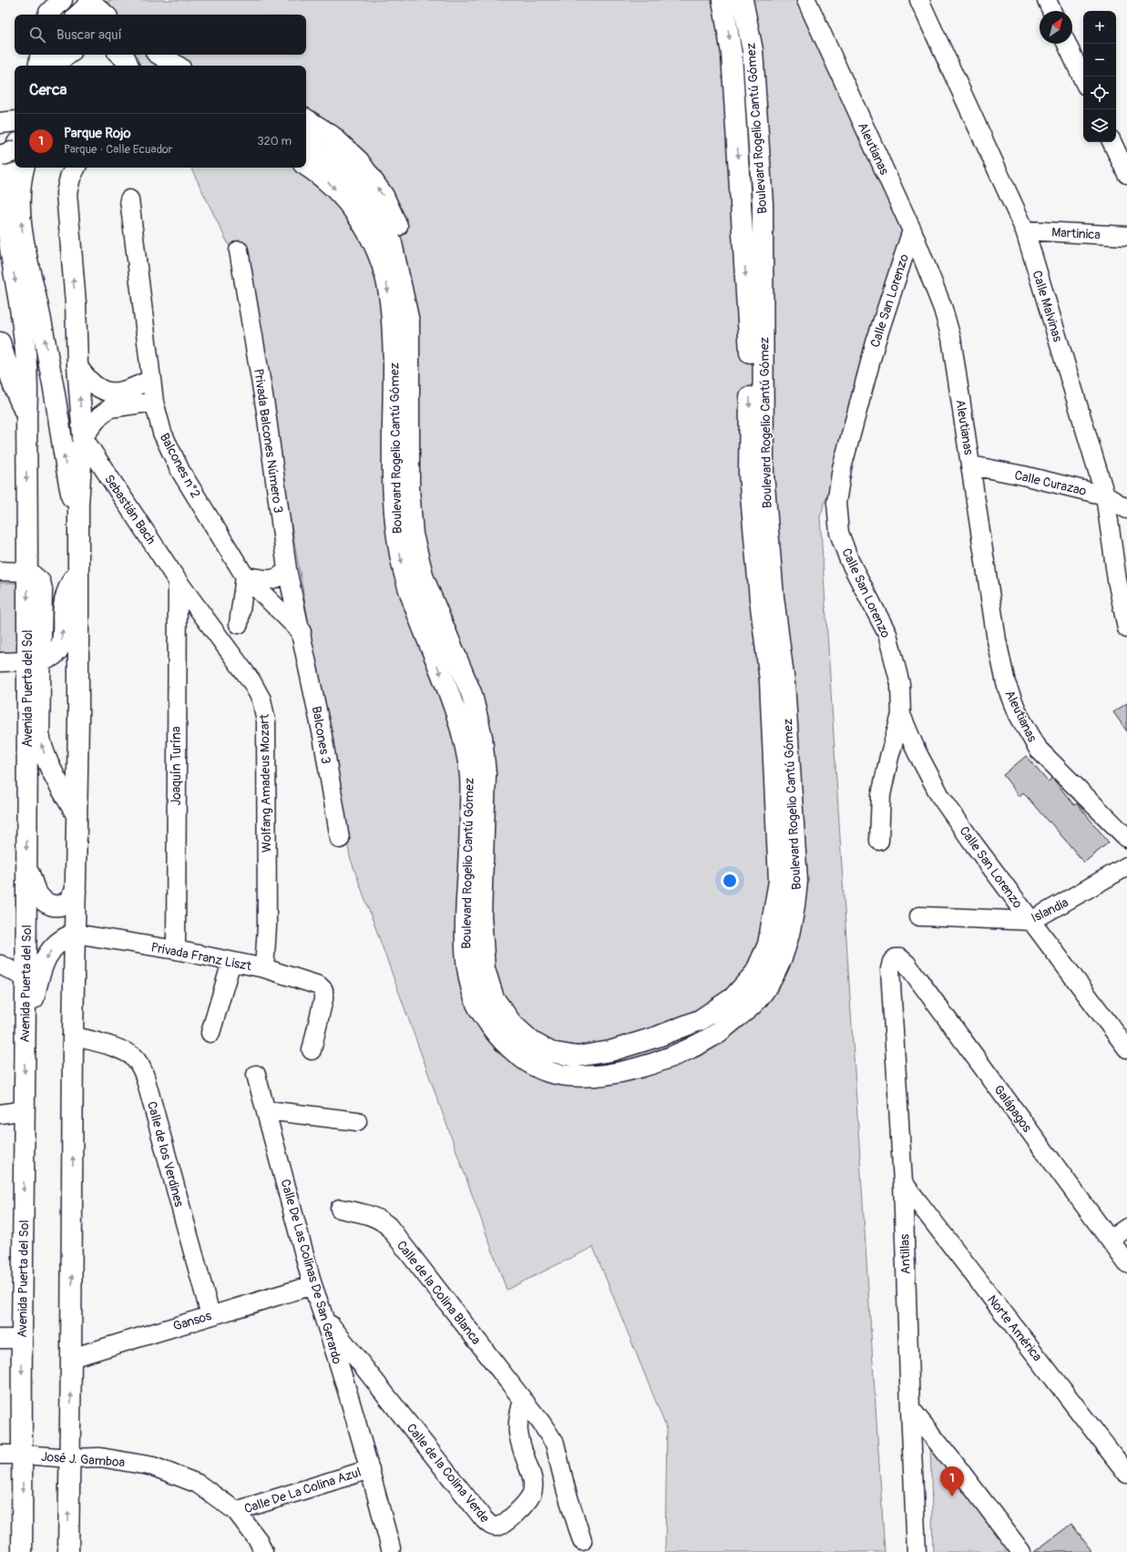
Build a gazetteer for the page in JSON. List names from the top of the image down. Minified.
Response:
{"streets":{"main road":["Boulevard Rogelio Cantú Gómez","Avenida Puerta del Sol"],"street":["Aleutianas","Martinica","Calle San Lorenzo","Calle Malvinas","Privada Balcones Número 3","Balcones n°2","Calle Curazao","Sebastián Bach","Balcones 3","Joaquín Turína","Wolfang Amadeus Mozart","Islandia","Privada Franz Liszt","Galápagos","Calle de los Verdines","Antillas","Calle De Las Colinas De San Gerardo","Calle de la Colina Blanca","Gansos","Norte América","José J. Gamboa","Calle de la Colina Verde","Calle De La Colina Azul"]},"crossings":[["Aleutianas","Calle San Lorenzo"],["Aleutianas","Calle Curazao"],["Martinica","Calle Malvinas"],["Calle San Lorenzo","Islandia"],["Calle Malvinas","Calle Curazao"],["Privada Balcones Número 3","Balcones n°2"],["Privada Balcones Número 3","Balcones 3"],["Balcones n°2","Balcones 3"],["Sebastián Bach","Joaquín Turína"],["Sebastián Bach","Wolfang Amadeus Mozart"],["Avenida Puerta del Sol","José J. Gamboa"],["Joaquín Turína","Wolfang Amadeus Mozart"],["Joaquín Turína","Privada Franz Liszt"],["Wolfang Amadeus Mozart","Privada Franz Liszt"],["Galápagos","Antillas"],["Calle de los Verdines","Gansos"],["Antillas","Norte América"],["Calle De Las Colinas De San Gerardo","Gansos"],["Calle De Las Colinas De San Gerardo","Calle de la Colina Verde"],["Calle De Las Colinas De San Gerardo","Calle De La Colina Azul"],["Calle de la Colina Blanca","Calle de la Colina Verde"],["José J. Gamboa","Calle De La Colina Azul"]],"north":"top right","page":{"map_buttons":["+","−"],"search":"Buscar aquí","heading":"Cerca","list":[{"mark":"1","name":"Parque Rojo","note":"Parque · Calle Ecuador","value":"320 m"}],"pins":"1"}}
